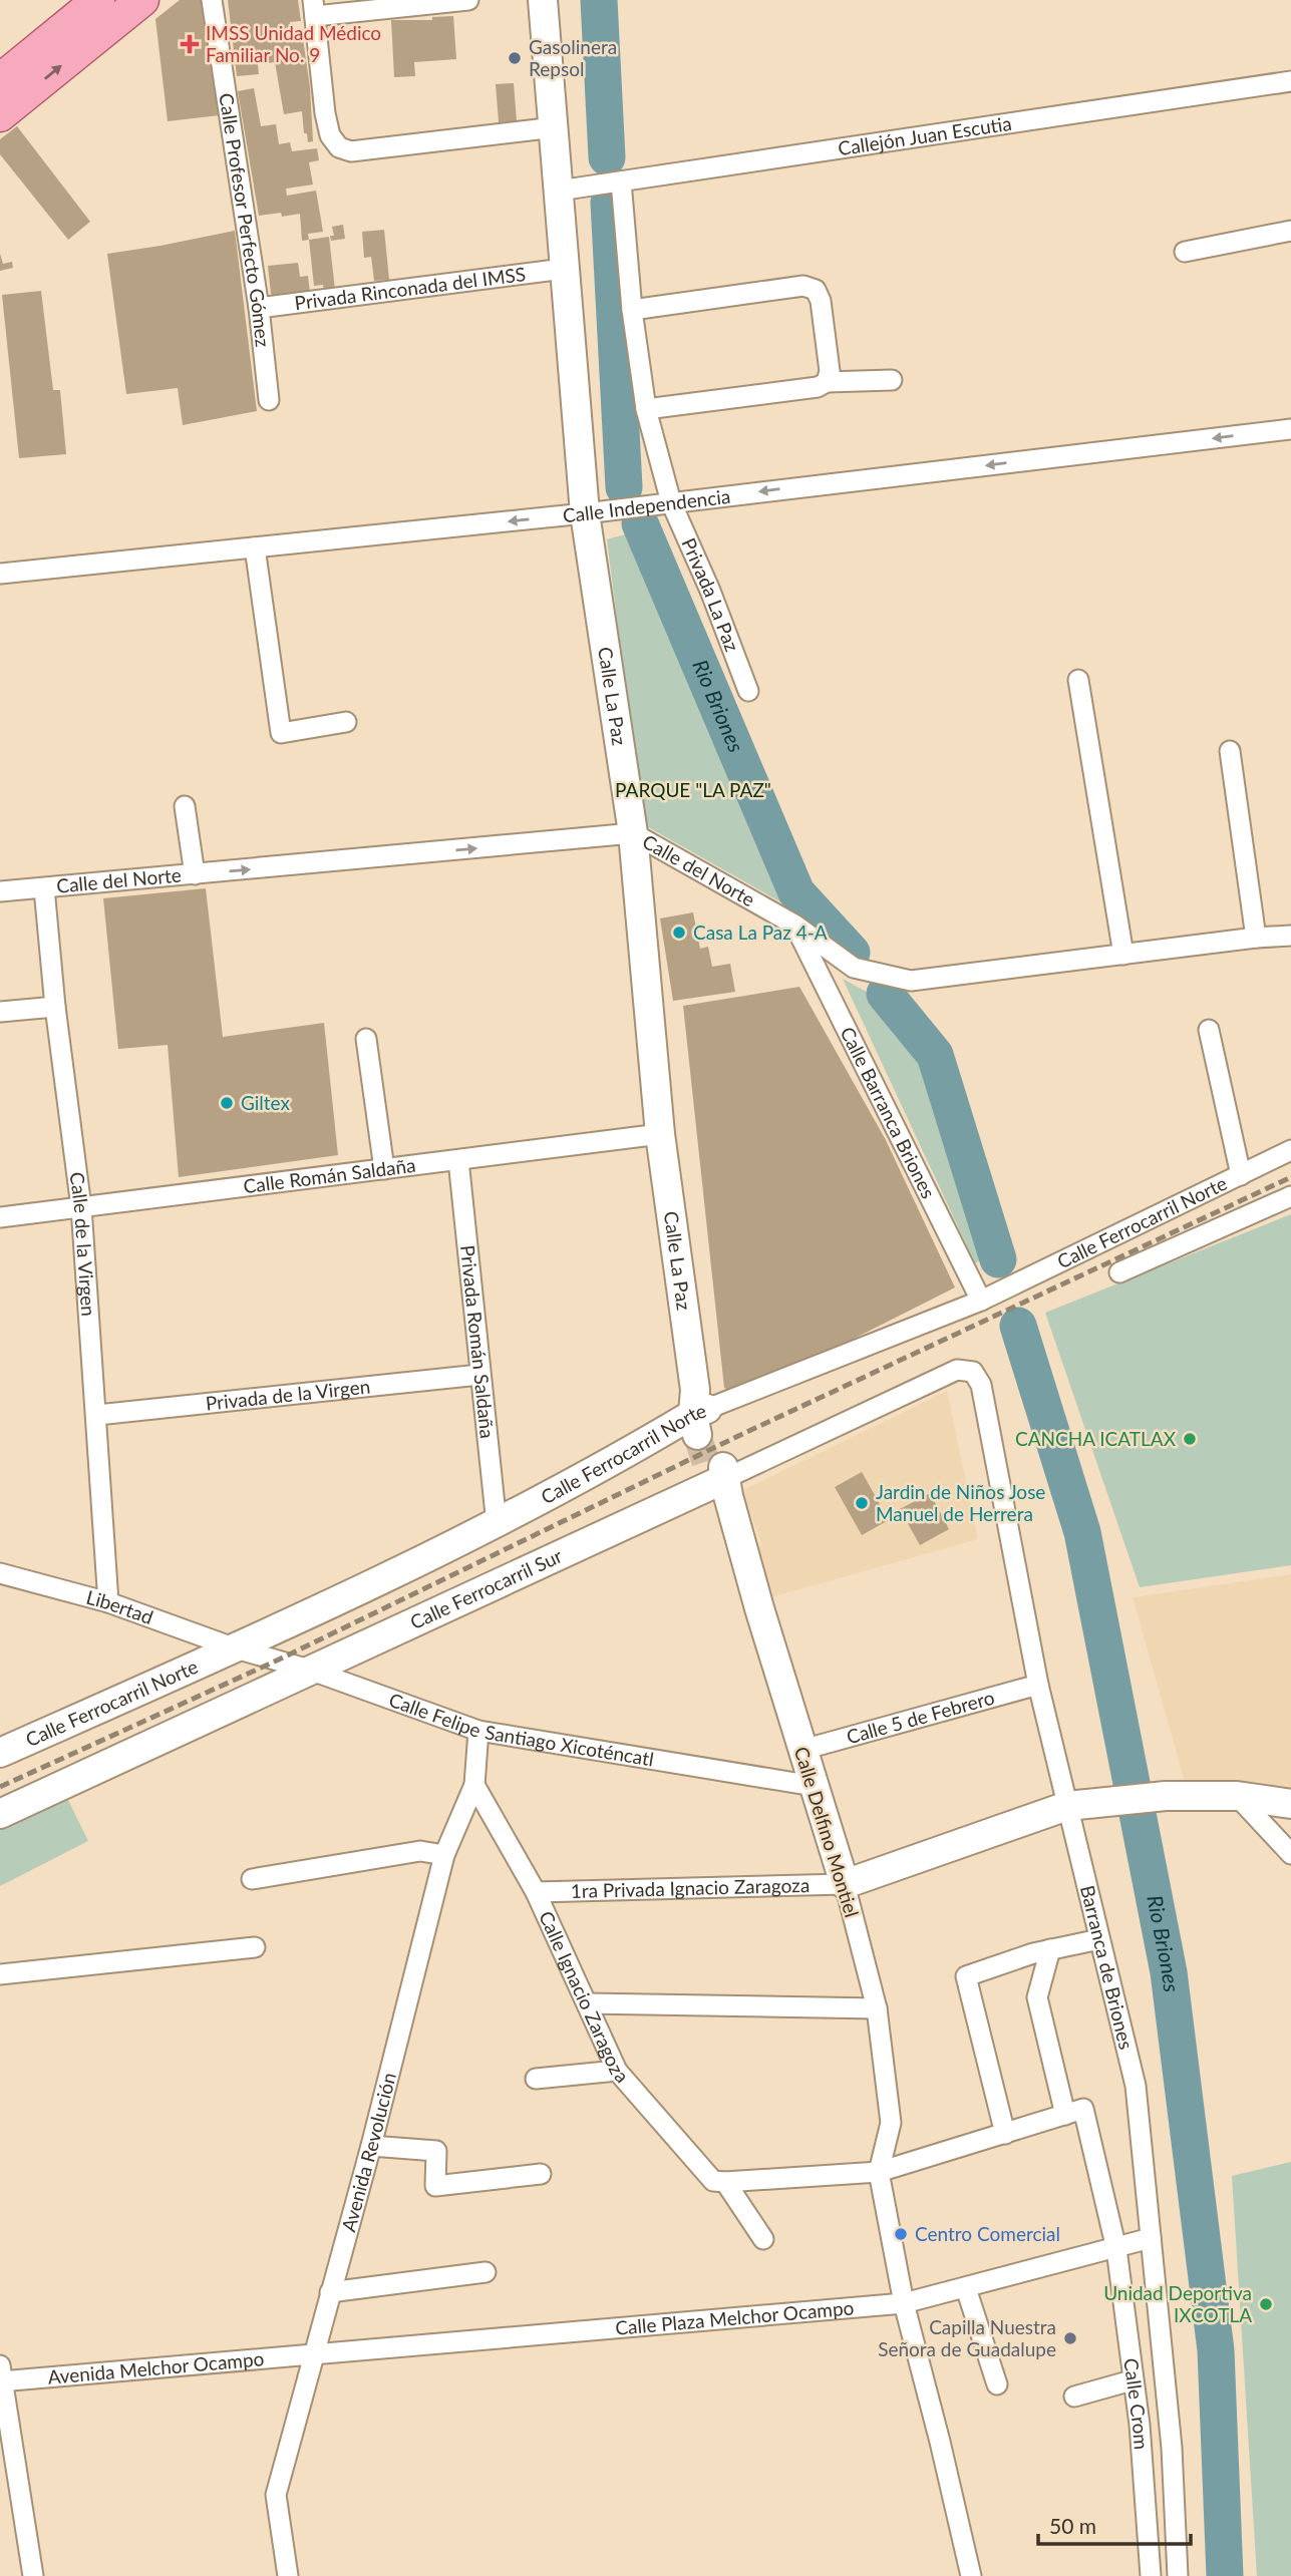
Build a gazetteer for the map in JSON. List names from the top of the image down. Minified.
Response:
{"streets":{"main road":["Calle La Paz","Calle Ferrocarril Norte","Calle Ferrocarril Sur","Calle Delfino Montiel"],"street":["Callejón Juan Escutia","Calle Profesor Perfecto Gómez","Privada Rinconada del IMSS","Calle Independencia","Privada La Paz","Calle del Norte","Calle Barranca Briones","Calle Román Saldaña","Calle de la Virgen","Privada Román Saldaña","Privada de la Virgen","Libertad","Calle 5 de Febrero","Calle Felipe Santiago Xicoténcatl","1ra Privada Ignacio Zaragoza","Barranca de Briones","Calle Ignacio Zaragoza","Avenida Revolución","Calle Plaza Melchor Ocampo","Avenida Melchor Ocampo","Calle Crom"]},"crossings":[["Callejón Juan Escutia","Calle La Paz"],["Calle Profesor Perfecto Gómez","Privada Rinconada del IMSS"],["Privada Rinconada del IMSS","Calle La Paz"],["Calle Independencia","Privada La Paz"],["Calle Independencia","Calle La Paz"],["Calle La Paz","Calle del Norte"],["Calle La Paz","Calle Román Saldaña"],["Calle La Paz","Calle Ferrocarril Norte"],["Calle del Norte","Calle Barranca Briones"],["Calle del Norte","Calle de la Virgen"],["Calle Barranca Briones","Calle Ferrocarril Norte"],["Calle Román Saldaña","Calle de la Virgen"],["Calle Román Saldaña","Privada Román Saldaña"],["Calle Ferrocarril Norte","Privada Román Saldaña"],["Calle Ferrocarril Norte","Libertad"],["Calle Ferrocarril Norte","Calle Felipe Santiago Xicoténcatl"],["Calle de la Virgen","Privada de la Virgen"],["Calle de la Virgen","Libertad"],["Privada Román Saldaña","Privada de la Virgen"],["Calle Ferrocarril Sur","Calle Felipe Santiago Xicoténcatl"],["Calle Ferrocarril Sur","Calle Delfino Montiel"],["Calle Ferrocarril Sur","Barranca de Briones"],["Libertad","Calle Felipe Santiago Xicoténcatl"],["Calle 5 de Febrero","Calle Delfino Montiel"],["Calle 5 de Febrero","Barranca de Briones"],["Calle Felipe Santiago Xicoténcatl","Calle Delfino Montiel"],["Calle Felipe Santiago Xicoténcatl","Avenida Revolución"],["Calle Delfino Montiel","1ra Privada Ignacio Zaragoza"],["Calle Delfino Montiel","Calle Plaza Melchor Ocampo"],["1ra Privada Ignacio Zaragoza","Calle Ignacio Zaragoza"],["Barranca de Briones","Calle Plaza Melchor Ocampo"],["Calle Ignacio Zaragoza","Avenida Revolución"],["Avenida Revolución","Calle Plaza Melchor Ocampo"],["Avenida Revolución","Avenida Melchor Ocampo"],["Calle Plaza Melchor Ocampo","Avenida Melchor Ocampo"],["Calle Plaza Melchor Ocampo","Calle Crom"]],"one_way":["Calle Independencia"],"water":["Rio Briones"],"parks":["PARQUE \"LA PAZ\""],"places":{"health":["IMSS Unidad Médico Familiar No. 9"],"other":["Gasolinera Repsol","Casa La Paz 4-A","Giltex","CANCHA ICATLAX","Jardin de Niños Jose Manuel de Herrera","Centro Comercial","Unidad Deportiva IXCOTLA","Capilla Nuestra Señora de Guadalupe"]},"scale_bar":"50 m"}
